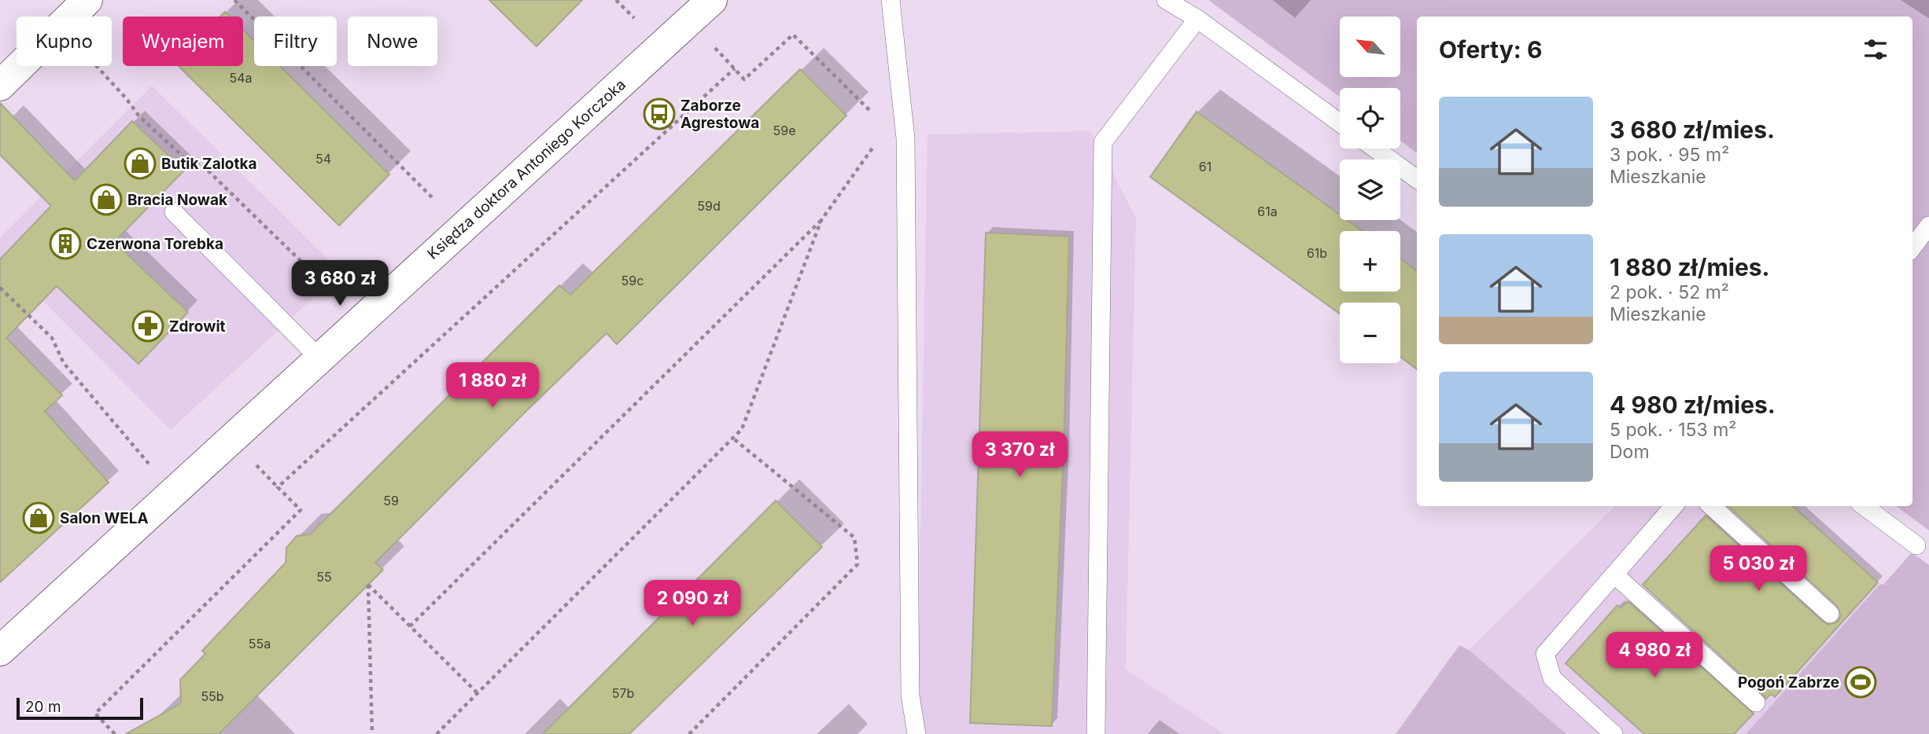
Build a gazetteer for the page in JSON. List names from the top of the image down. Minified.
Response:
{"streets":{"street":["Księdza doktora Antoniego Korczoka"]},"places":{"bus stop":["Zaborze Agrestowa"],"shop":["Butik Zalotka","Bracia Nowak","Salon WELA"],"building":["Czerwona Torebka"],"pharmacy":["Zdrowit"],"sports":["Pogoń Zabrze"]},"house_numbers":["54a","59e","54","61","59d","61a","61b","59c","59","55","55a","57b","55b"],"scale_bar":"20 m","north":"top left","page":{"map_buttons":["+","−"],"chip":["Kupno","Wynajem","Filtry","Nowe"],"heading":"Oferty: 6","list":[{"name":"3 680 zł/mies.","note":"3 pok. · 95 m² · Mieszkanie"},{"name":"1 880 zł/mies.","note":"2 pok. · 52 m² · Mieszkanie"},{"name":"4 980 zł/mies.","note":"5 pok. · 153 m² · Dom"}],"price":["3 680 zł","1 880 zł","3 370 zł","5 030 zł","2 090 zł","4 980 zł"],"scale":"20 m"}}
